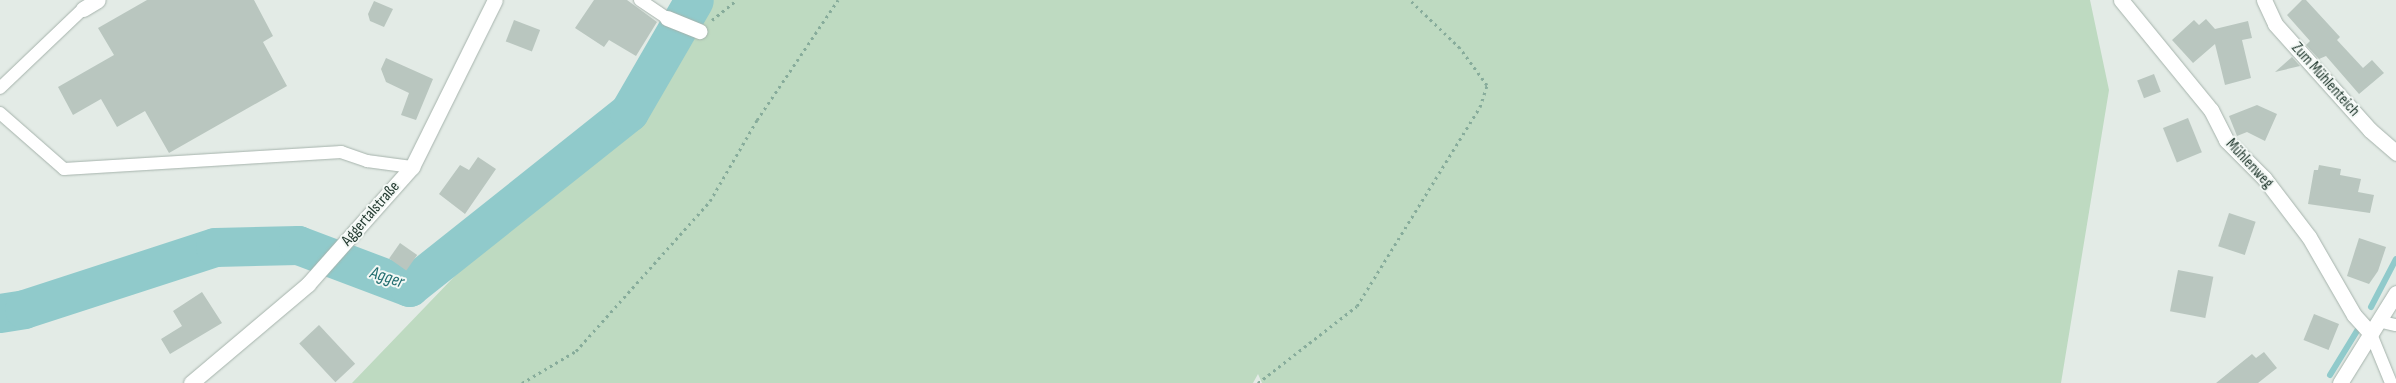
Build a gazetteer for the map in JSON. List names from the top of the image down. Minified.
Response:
{"streets":{"street":["Zum Mühlenteich","Mühlenweg","Aggertalstraße"]},"water":["Agger"]}
